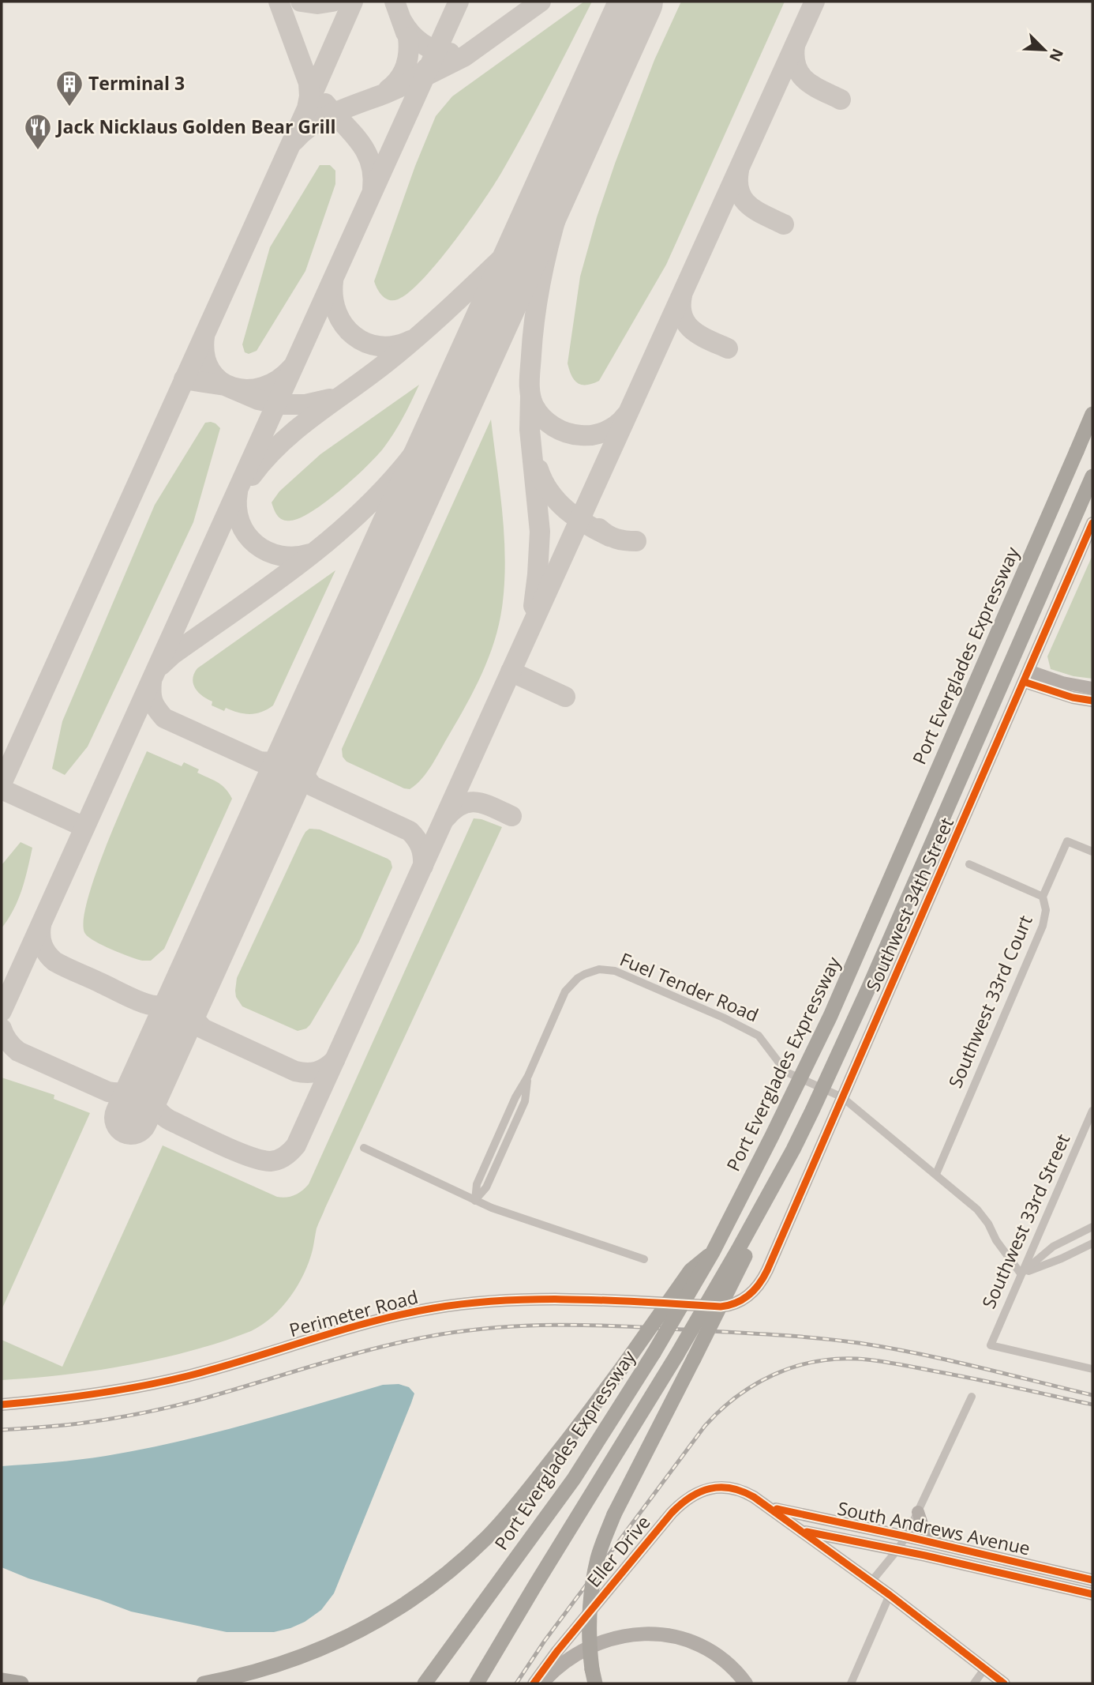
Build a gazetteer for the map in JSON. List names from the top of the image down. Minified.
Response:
{"streets":{"highway":["Port Everglades Expressway"],"street":["Southwest 34th Street","Fuel Tender Road","Southwest 33rd Court","Southwest 33rd Street","Perimeter Road","South Andrews Avenue","Eller Drive"]},"crossings":[["Southwest 34th Street","Fuel Tender Road"],["Southwest 34th Street","Perimeter Road"],["Fuel Tender Road","Southwest 33rd Court"],["Fuel Tender Road","Southwest 33rd Street"],["South Andrews Avenue","Eller Drive"]],"places":{"building":["Terminal 3"],"restaurant":["Jack Nicklaus Golden Bear Grill"]},"north":"bottom right"}
